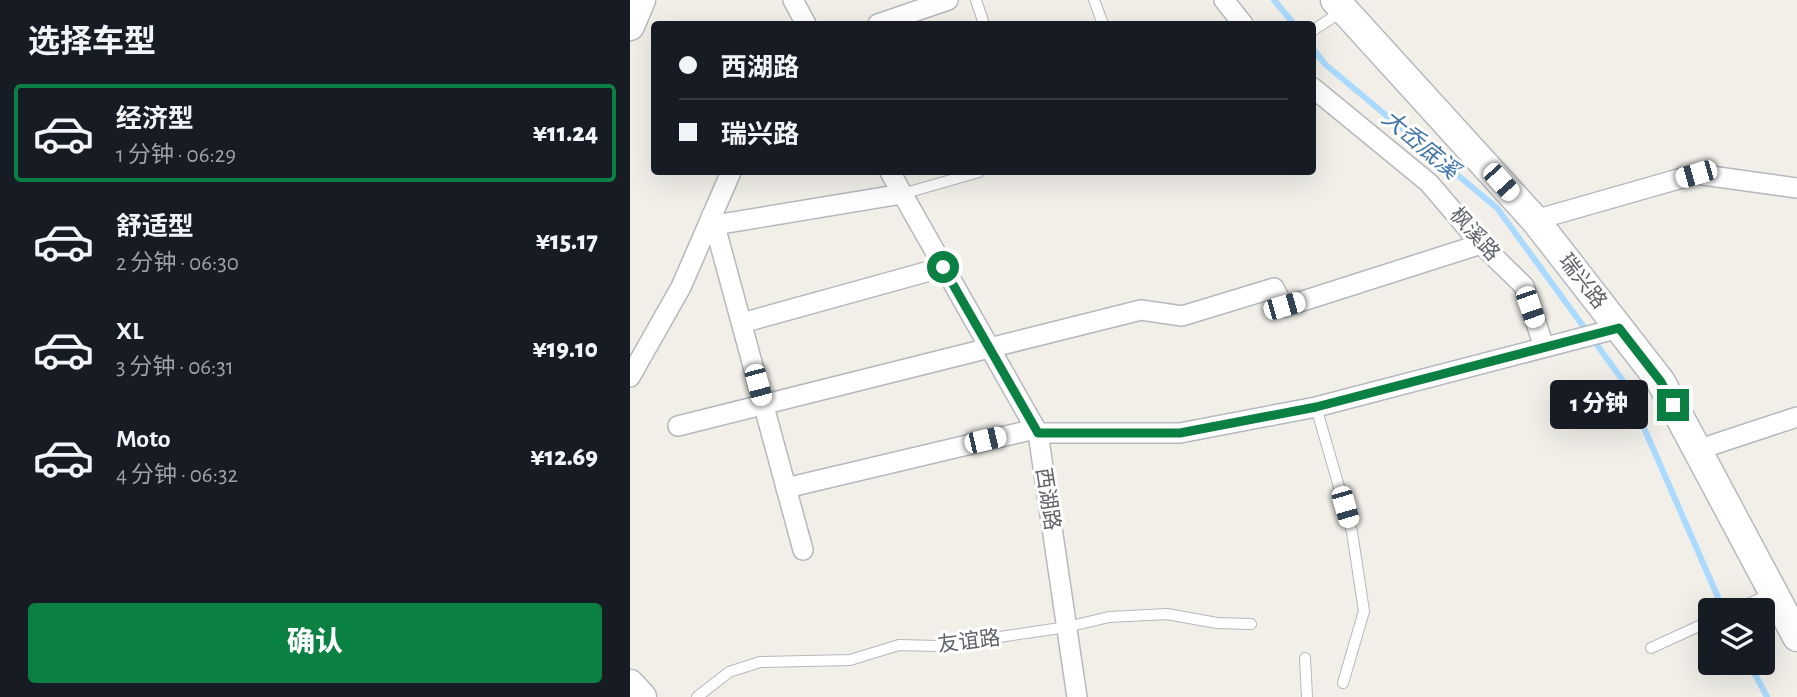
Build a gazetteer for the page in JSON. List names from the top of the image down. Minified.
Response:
{"streets":{"street":["枫溪路","瑞兴路","西湖路"],"lane":["友谊路"]},"crossings":[["西湖路","友谊路"]],"water":["大岙底溪"],"page":{"heading":"选择车型","banner":["西湖路","瑞兴路"],"list":[{"name":"经济型","note":"1 分钟 · 06:29","value":"¥11.24"},{"name":"舒适型","note":"2 分钟 · 06:30","value":"¥15.17"},{"name":"XL","note":"3 分钟 · 06:31","value":"¥19.10"},{"name":"Moto","note":"4 分钟 · 06:32","value":"¥12.69"}],"bubble":"1 分钟","buttons":"确认"}}
